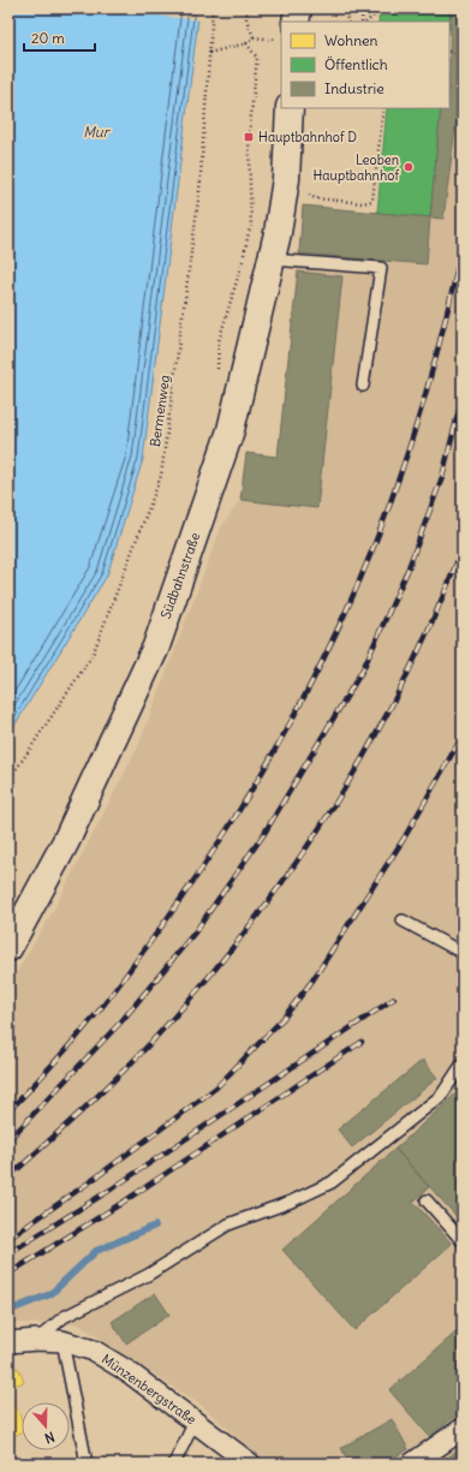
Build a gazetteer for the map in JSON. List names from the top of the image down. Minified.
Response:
{"streets":{"main road":["Südbahnstraße"],"street":["Münzenbergstraße"],"path":["Bermenweg"]},"water":["Mur"],"places":{"transit":["Hauptbahnhof D"],"other":["Leoben Hauptbahnhof"]},"legend":["Wohnen","Öffentlich","Industrie"],"scale_bar":"20 m","north":"bottom"}
